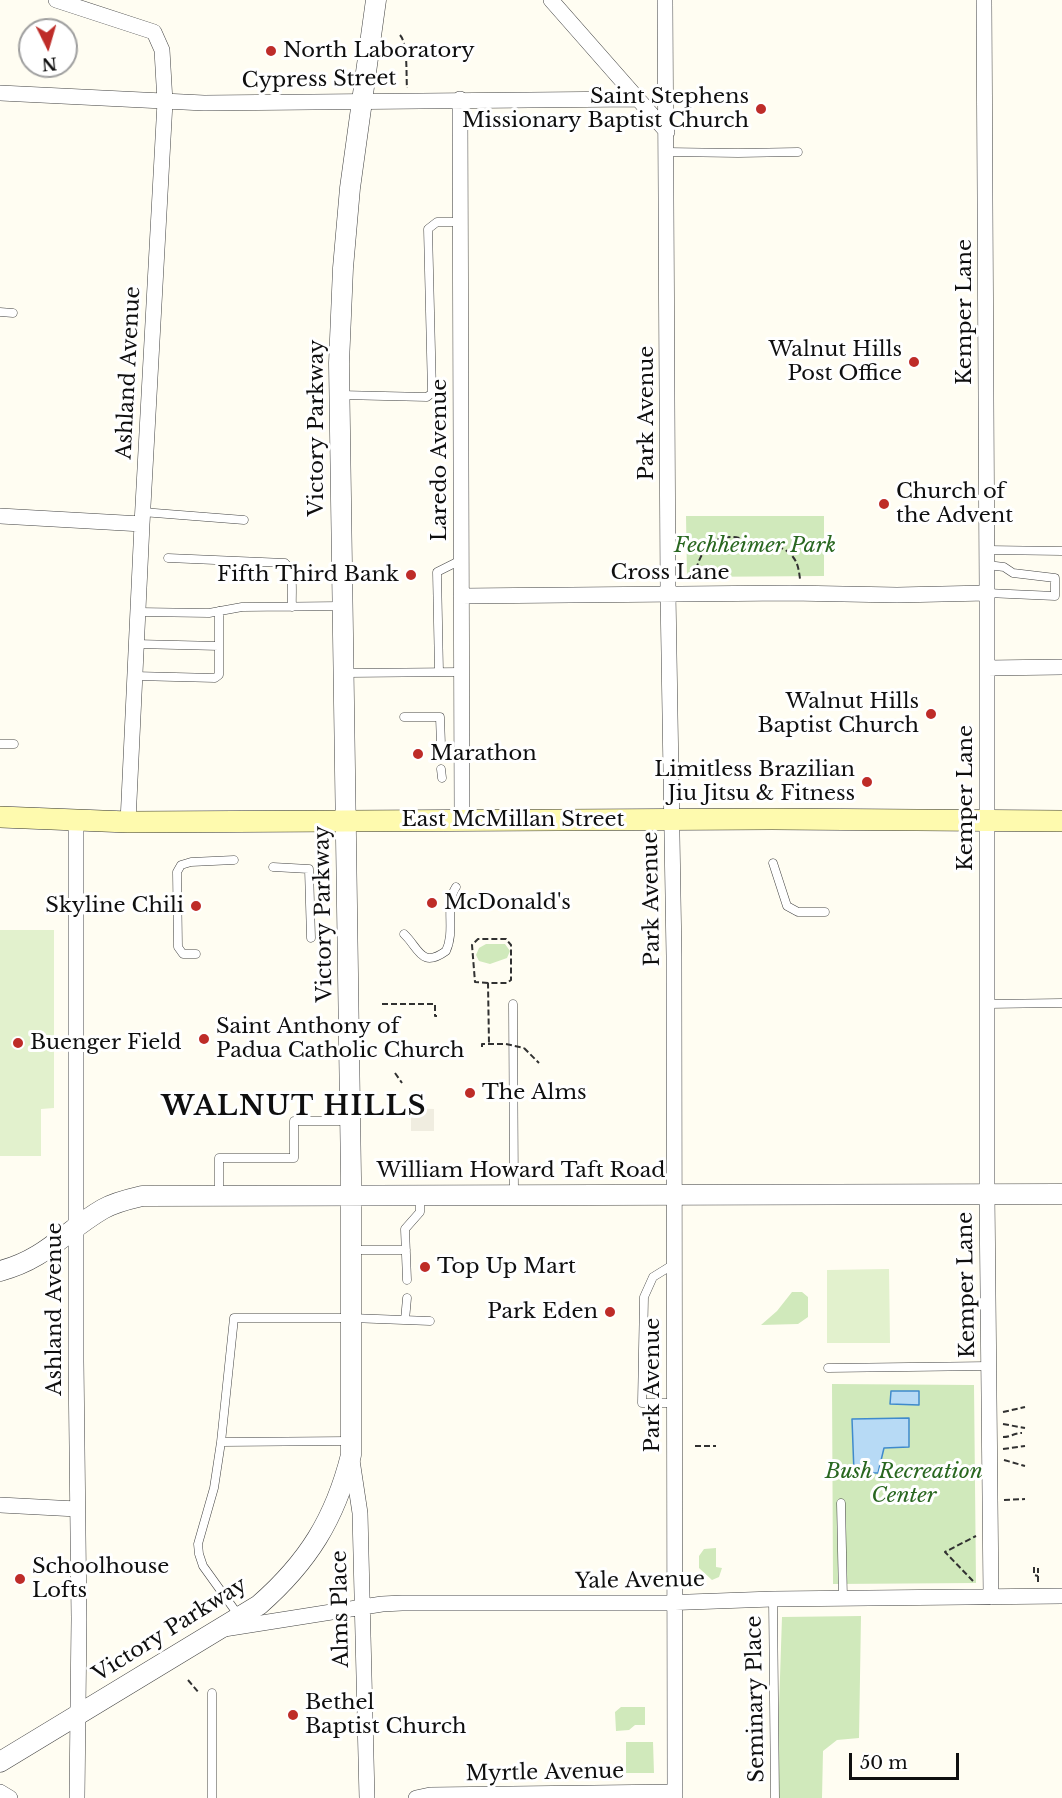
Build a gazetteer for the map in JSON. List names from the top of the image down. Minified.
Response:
{"streets":{"main road":["East McMillan Street"],"street":["Cypress Street","Kemper Lane","Ashland Avenue","Park Avenue","Victory Parkway","Laredo Avenue","Cross Lane","William Howard Taft Road","Yale Avenue","Alms Place","Myrtle Avenue"],"lane":["Seminary Place"]},"crossings":[["Cypress Street","Ashland Avenue"],["Cypress Street","Victory Parkway"],["Cypress Street","Laredo Avenue"],["Kemper Lane","Cross Lane"],["Kemper Lane","East McMillan Street"],["Kemper Lane","William Howard Taft Road"],["Kemper Lane","Yale Avenue"],["Ashland Avenue","Victory Parkway"],["Ashland Avenue","East McMillan Street"],["Ashland Avenue","William Howard Taft Road"],["Park Avenue","Cross Lane"],["Park Avenue","East McMillan Street"],["Park Avenue","William Howard Taft Road"],["Park Avenue","Yale Avenue"],["Park Avenue","Myrtle Avenue"],["Victory Parkway","East McMillan Street"],["Victory Parkway","William Howard Taft Road"],["Victory Parkway","Yale Avenue"],["Victory Parkway","Alms Place"],["Laredo Avenue","Cross Lane"],["Laredo Avenue","East McMillan Street"],["Yale Avenue","Alms Place"],["Yale Avenue","Seminary Place"]],"districts":["WALNUT HILLS"],"parks":["Fechheimer Park","Bush Recreation Center"],"places":["North Laboratory","Saint Stephens Missionary Baptist Church","Walnut Hills Post Office","Church of the Advent","Fifth Third Bank","Walnut Hills Baptist Church","Marathon","Limitless Brazilian Jiu Jitsu & Fitness","McDonald's","Skyline Chili","Saint Anthony of Padua Catholic Church","Buenger Field","The Alms","Top Up Mart","Park Eden","Schoolhouse Lofts","Bethel Baptist Church"],"scale_bar":"50 m","north":"bottom"}
